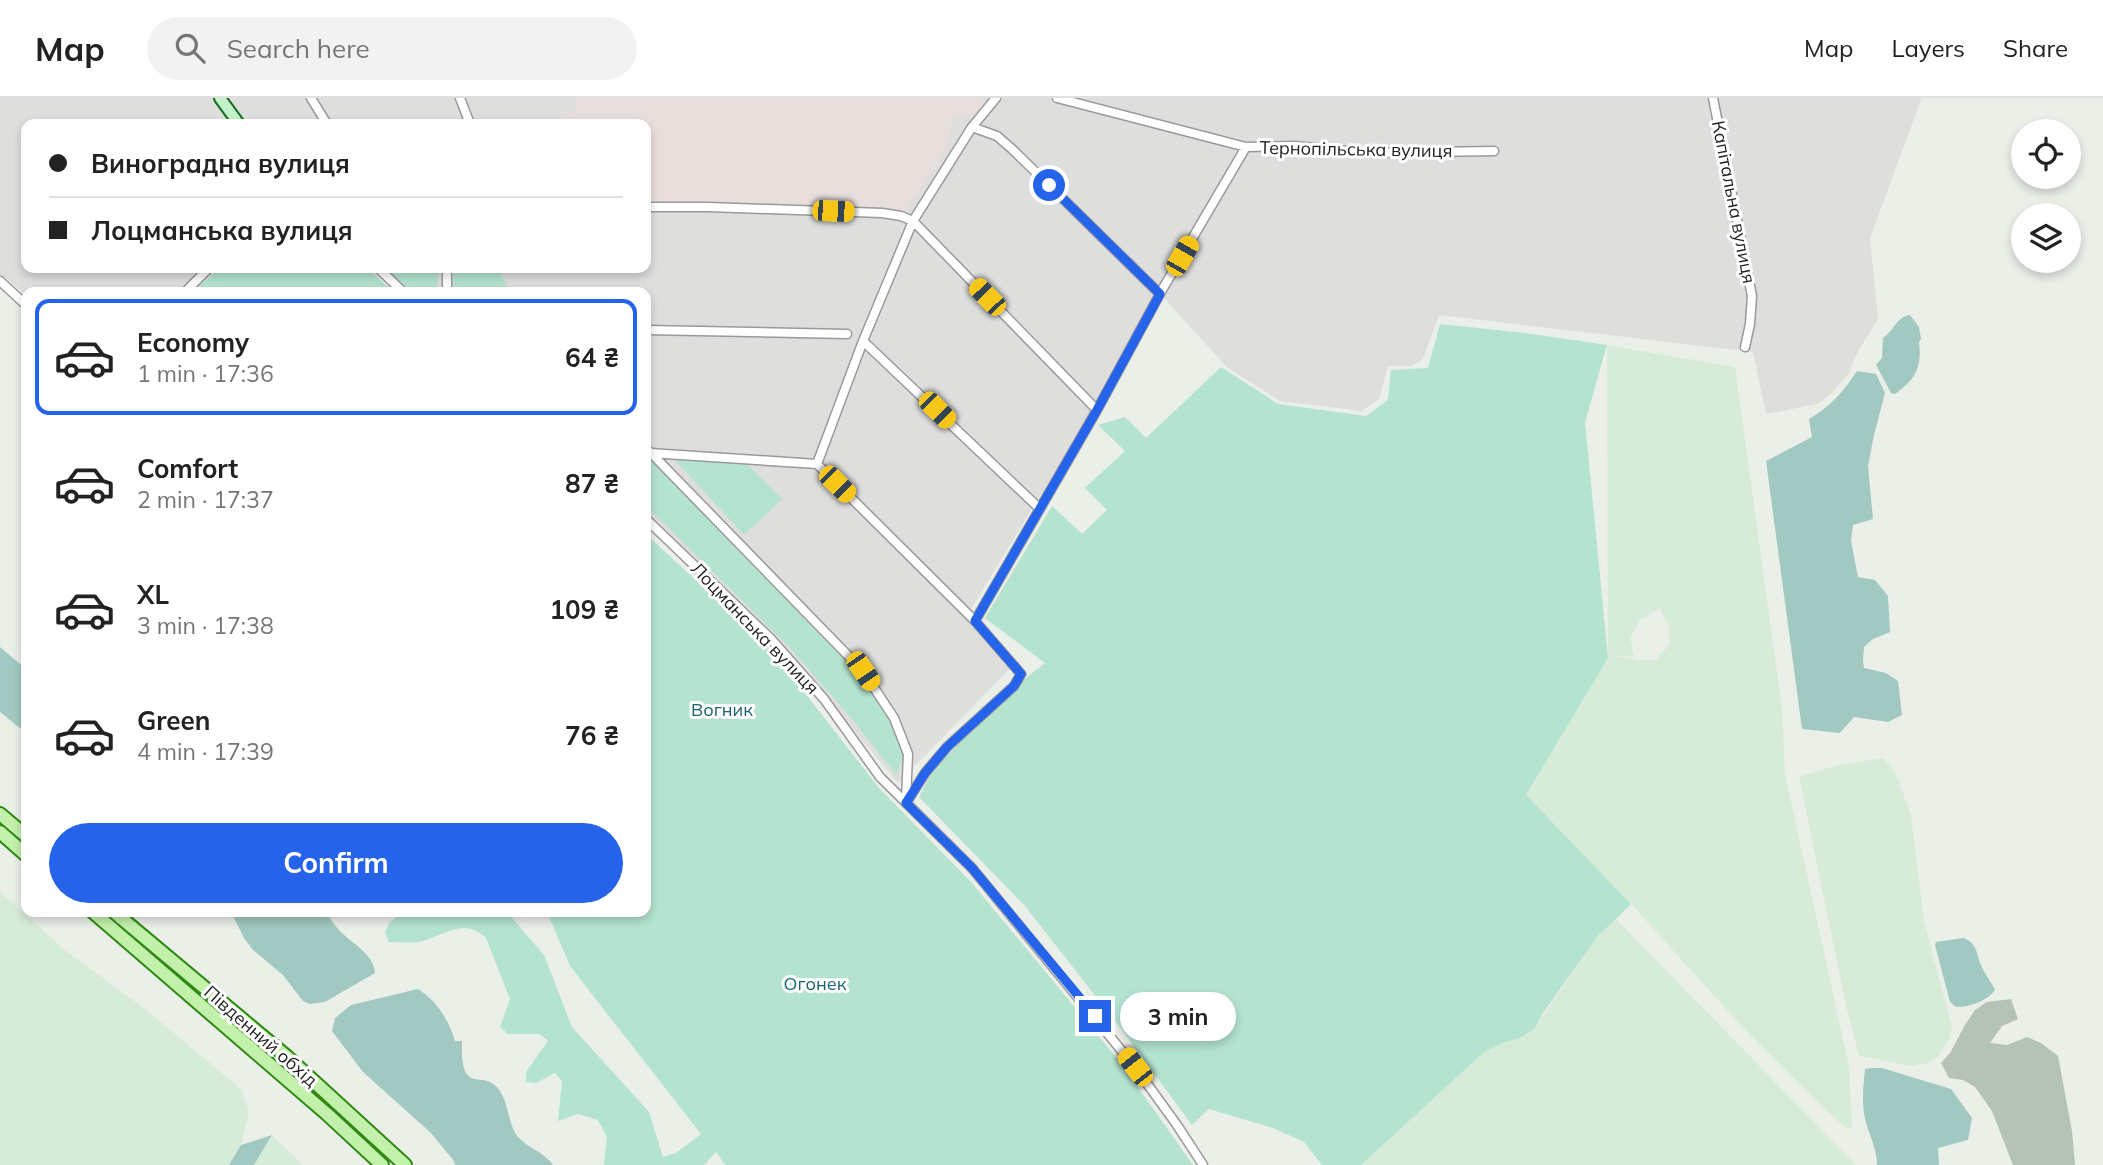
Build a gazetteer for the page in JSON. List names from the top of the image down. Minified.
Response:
{"streets":{"main road":["Південний обхід"],"street":["Тернопільська вулиця","Капітальна вулиця","Лоцманська вулиця"]},"parks":["Вогник","Огонек"],"page":{"header":"Map","search":"Search here","nav":["Map","Layers","Share"],"banner":["Виноградна вулиця","Лоцманська вулиця"],"list":[{"name":"Economy","note":"1 min · 17:36","value":"64 ₴"},{"name":"Comfort","note":"2 min · 17:37","value":"87 ₴"},{"name":"XL","note":"3 min · 17:38","value":"109 ₴"},{"name":"Green","note":"4 min · 17:39","value":"76 ₴"}],"buttons":"Confirm","bubble":"3 min"}}
